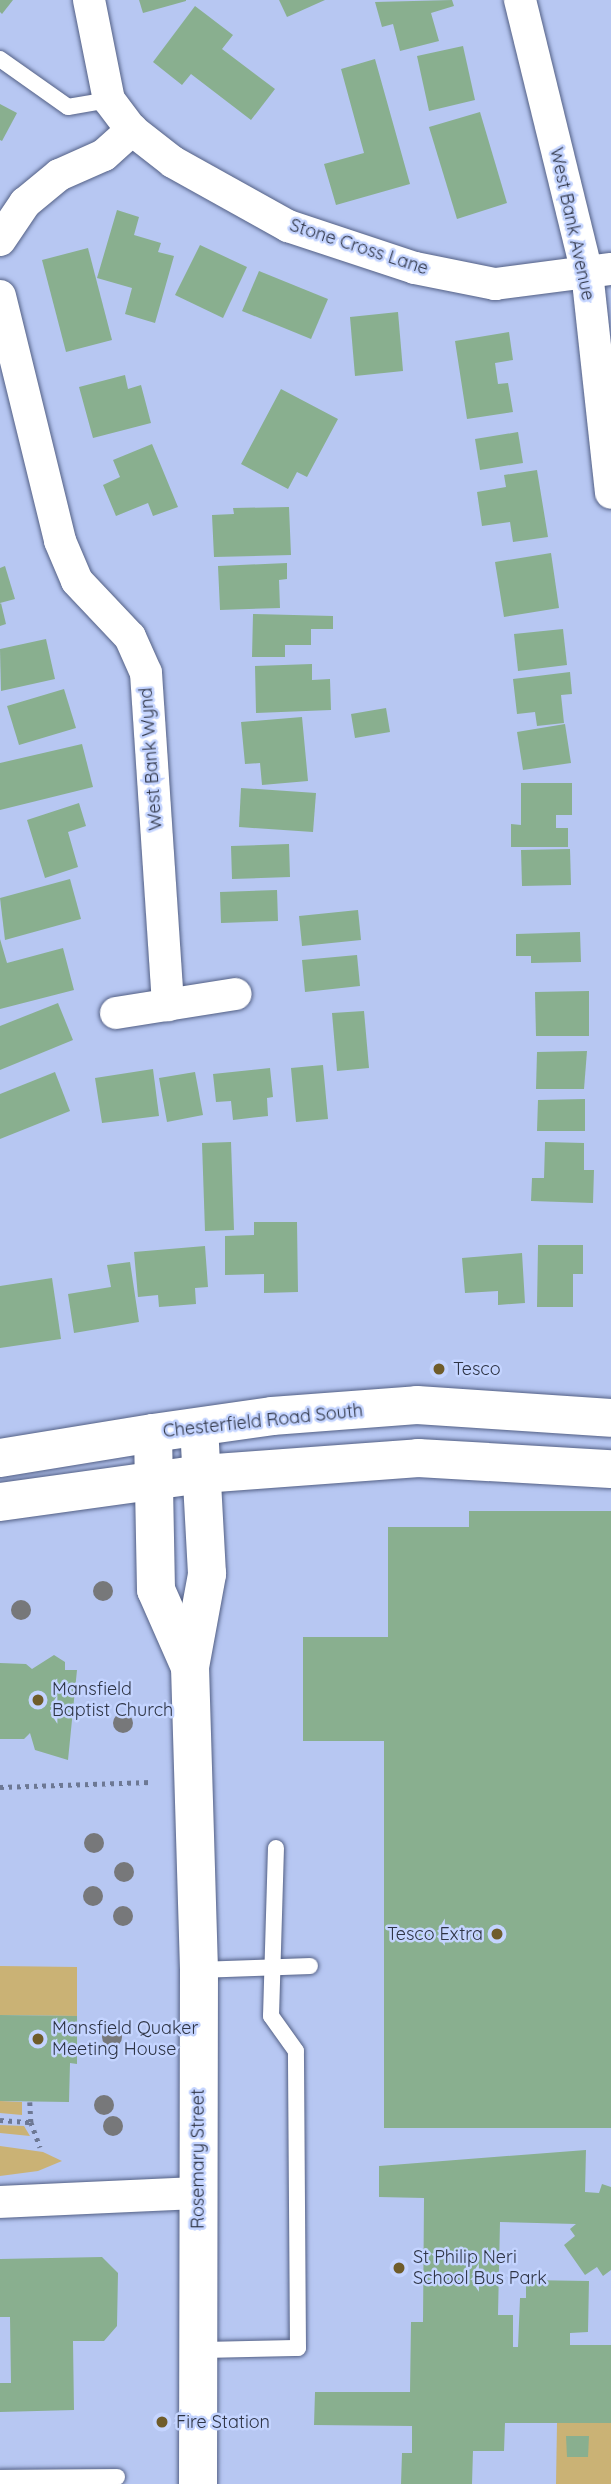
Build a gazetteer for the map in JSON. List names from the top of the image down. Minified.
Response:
{"streets":{"main road":["Chesterfield Road South","Rosemary Street"],"street":["West Bank Avenue","Stone Cross Lane","West Bank Wynd"]},"crossings":[["West Bank Avenue","Stone Cross Lane"],["Chesterfield Road South","Rosemary Street"]],"places":["Tesco","Mansfield Baptist Church","Tesco Extra","Mansfield Quaker Meeting House","St Philip Neri School Bus Park","Fire Station"]}
